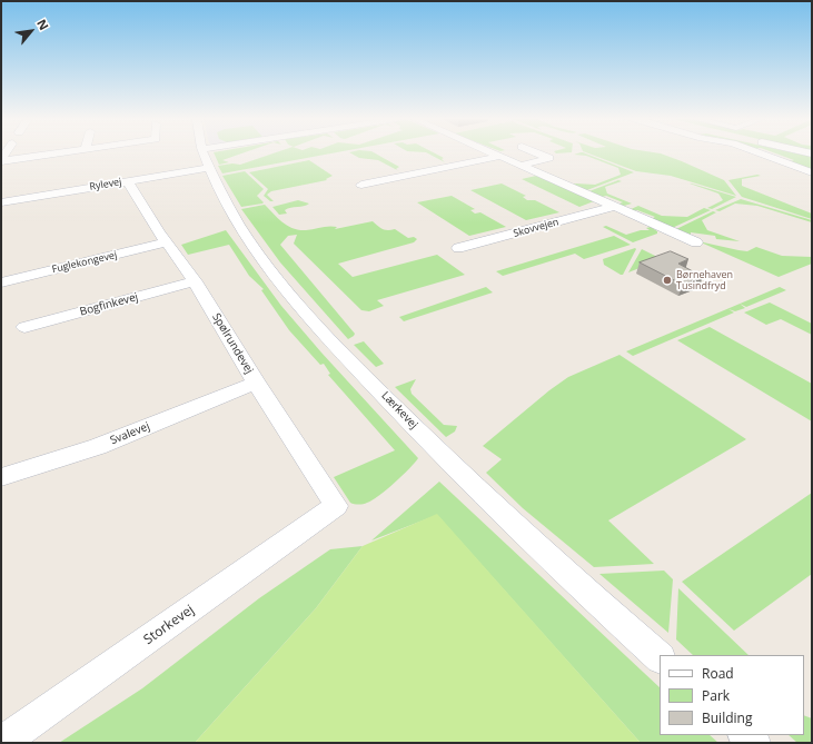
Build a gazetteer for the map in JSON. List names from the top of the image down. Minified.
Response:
{"streets":{"street":["Rylevej","Skovvejen","Fuglekongevej","Bogfinkevej","Spølrundevej","Lærkevej","Svalevej","Storkevej"]},"crossings":[["Rylevej","Spølrundevej"],["Rylevej","Lærkevej"],["Fuglekongevej","Spølrundevej"],["Bogfinkevej","Spølrundevej"],["Spølrundevej","Svalevej"],["Spølrundevej","Storkevej"]],"places":["Børnehaven Tusindfryd"],"legend":["Road","Park","Building"],"north":"top right"}
